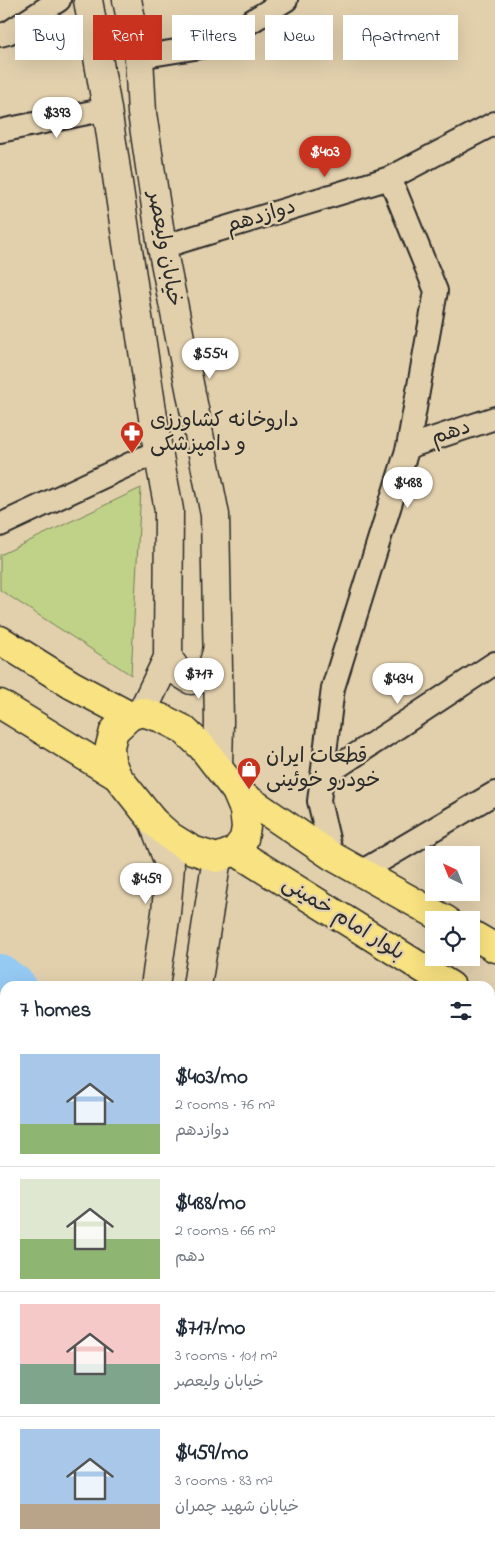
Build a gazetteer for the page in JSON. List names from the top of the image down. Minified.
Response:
{"streets":{"main road":["خیابان ولیعصر","بلوار امام خمینی"],"street":["دوازدهم","دهم"]},"crossings":[["دوازدهم","خیابان ولیعصر"]],"places":{"pharmacy":["داروخانه کشاورزی و دامپزشکی"],"shop":["قطعات ایران خودرو خوئینی"]},"north":"top left","page":{"chip":["Buy","Rent","Filters","New","Apartment"],"price":["$393","$403","$554","$488","$717","$434","$459"],"heading":"7 homes","list":[{"name":"$403/mo","note":"2 rooms · 76 m² · دوازدهم"},{"name":"$488/mo","note":"2 rooms · 66 m² · دهم"},{"name":"$717/mo","note":"3 rooms · 101 m² · خیابان ولیعصر"},{"name":"$459/mo","note":"3 rooms · 83 m² · خیابان شهید چمران"}]}}
